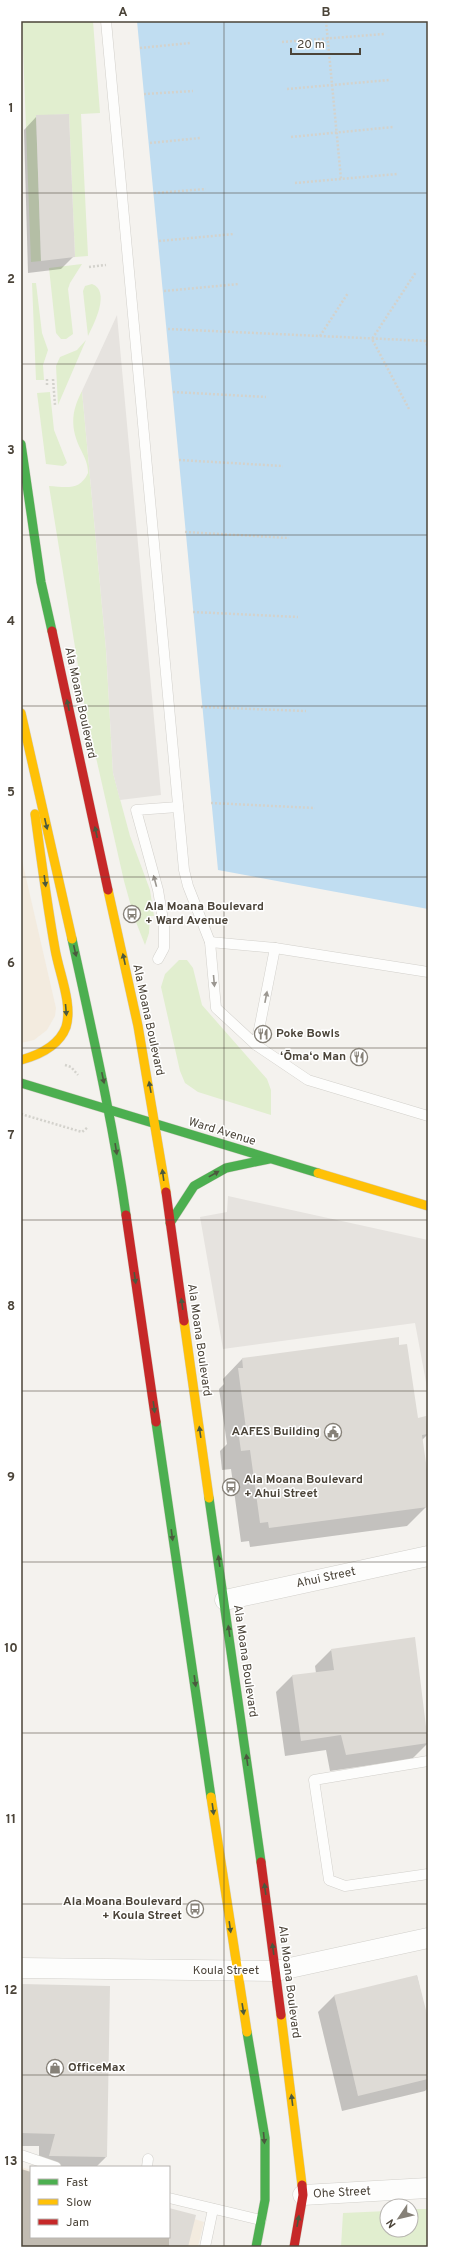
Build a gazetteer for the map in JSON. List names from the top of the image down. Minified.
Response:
{"streets":{"main road":["Ala Moana Boulevard","Ward Avenue"],"street":["Ahui Street","Koula Street","Ohe Street"]},"crossings":[["Ala Moana Boulevard","Ward Avenue"],["Ala Moana Boulevard","Ahui Street"],["Ala Moana Boulevard","Koula Street"],["Ala Moana Boulevard","Ohe Street"]],"places":{"bus stop":["Ala Moana Boulevard + Ward Avenue","Ala Moana Boulevard + Ahui Street","Ala Moana Boulevard + Koula Street"],"restaurant":["Poke Bowls","ʻŌmaʻo Man"],"public building":["AAFES Building"],"shop":["OfficeMax"]},"legend":["Fast","Slow","Jam"],"scale_bar":"20 m","north":"bottom left","grid":{"columns":["A","B"],"rows":["1","2","3","4","5","6","7","8","9","10","11","12","13"]}}
